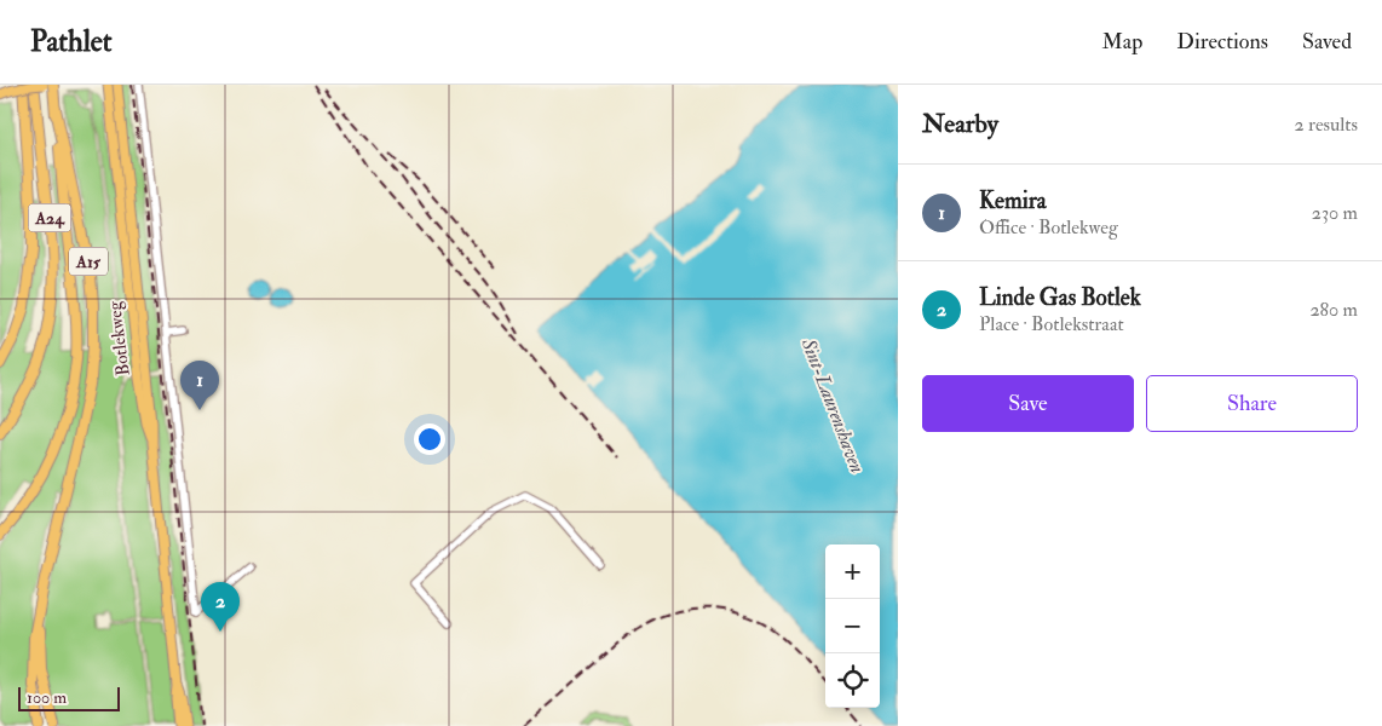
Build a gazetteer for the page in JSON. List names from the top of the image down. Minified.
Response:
{"streets":{"highway":["A24","A15"],"main road":["Botlekweg"]},"crossings":[["A24","A15"]],"water":["Sint-Laurenshaven"],"scale_bar":"100 m","page":{"header":"Pathlet","nav":["Map","Directions","Saved"],"heading":["Nearby","2 results"],"list":[{"mark":"1","name":"Kemira","note":"Office · Botlekweg","value":"230 m"},{"mark":"2","name":"Linde Gas Botlek","note":"Place · Botlekstraat","value":"280 m"}],"buttons":["Save","Share"],"pins":["1","2"],"map_buttons":["+","−"],"scale":"100 m"}}
